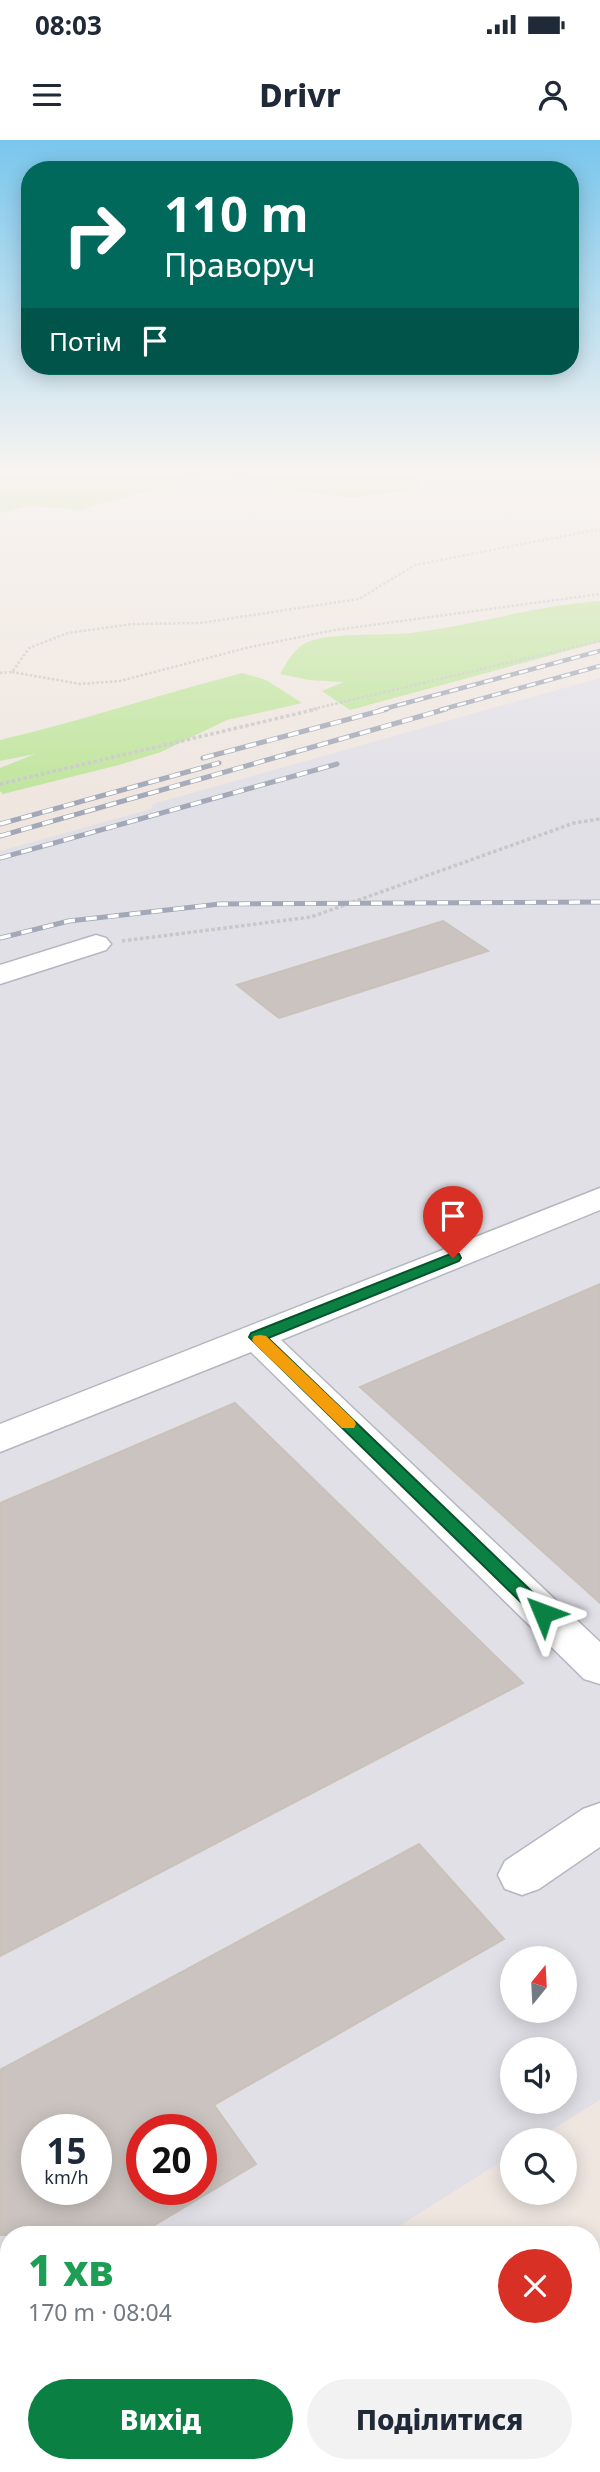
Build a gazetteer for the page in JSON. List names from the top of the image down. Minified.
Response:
{"north":"top","page":{"status":"08:03","header":"Drivr","turn":["110 m","Праворуч"],"then":"Потім","speed":"15 km/h","limit":"20","heading":["1 хв","170 m · 08:04"],"buttons":["Вихід","Поділитися"]}}
